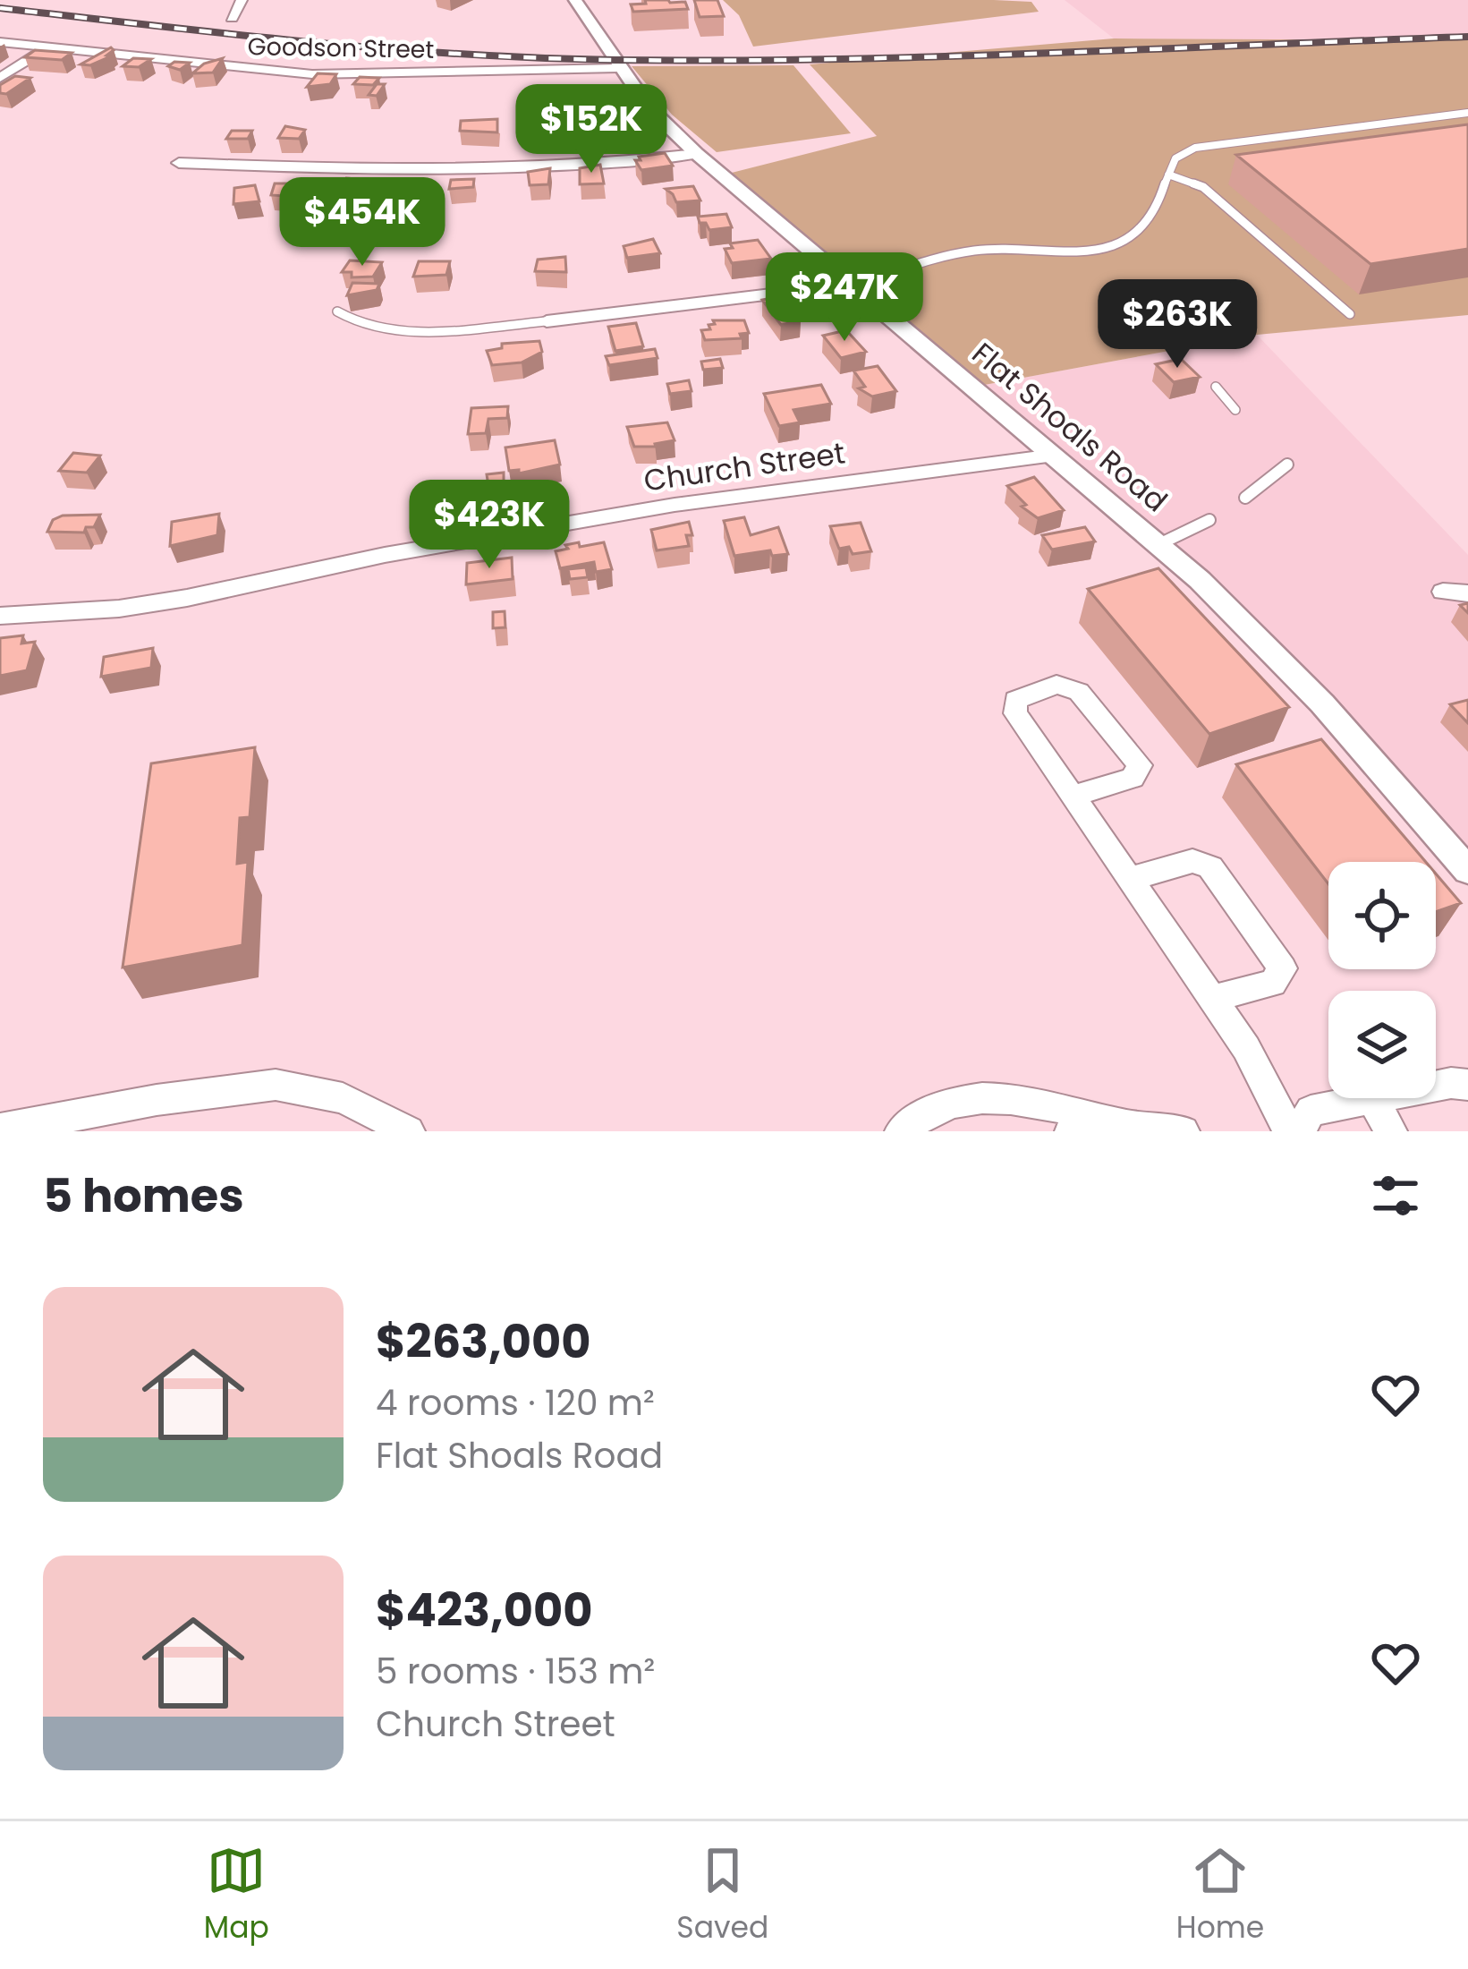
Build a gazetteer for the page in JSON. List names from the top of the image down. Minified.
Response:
{"streets":{"street":["Goodson Street","Flat Shoals Road","Church Street"]},"crossings":[["Goodson Street","Flat Shoals Road"],["Flat Shoals Road","Church Street"]],"page":{"price":["$152K","$454K","$247K","$263K","$423K"],"heading":"5 homes","list":[{"name":"$263,000","note":"4 rooms · 120 m² · Flat Shoals Road"},{"name":"$423,000","note":"5 rooms · 153 m² · Church Street"}],"tabs":["Map","Saved","Home"]}}
